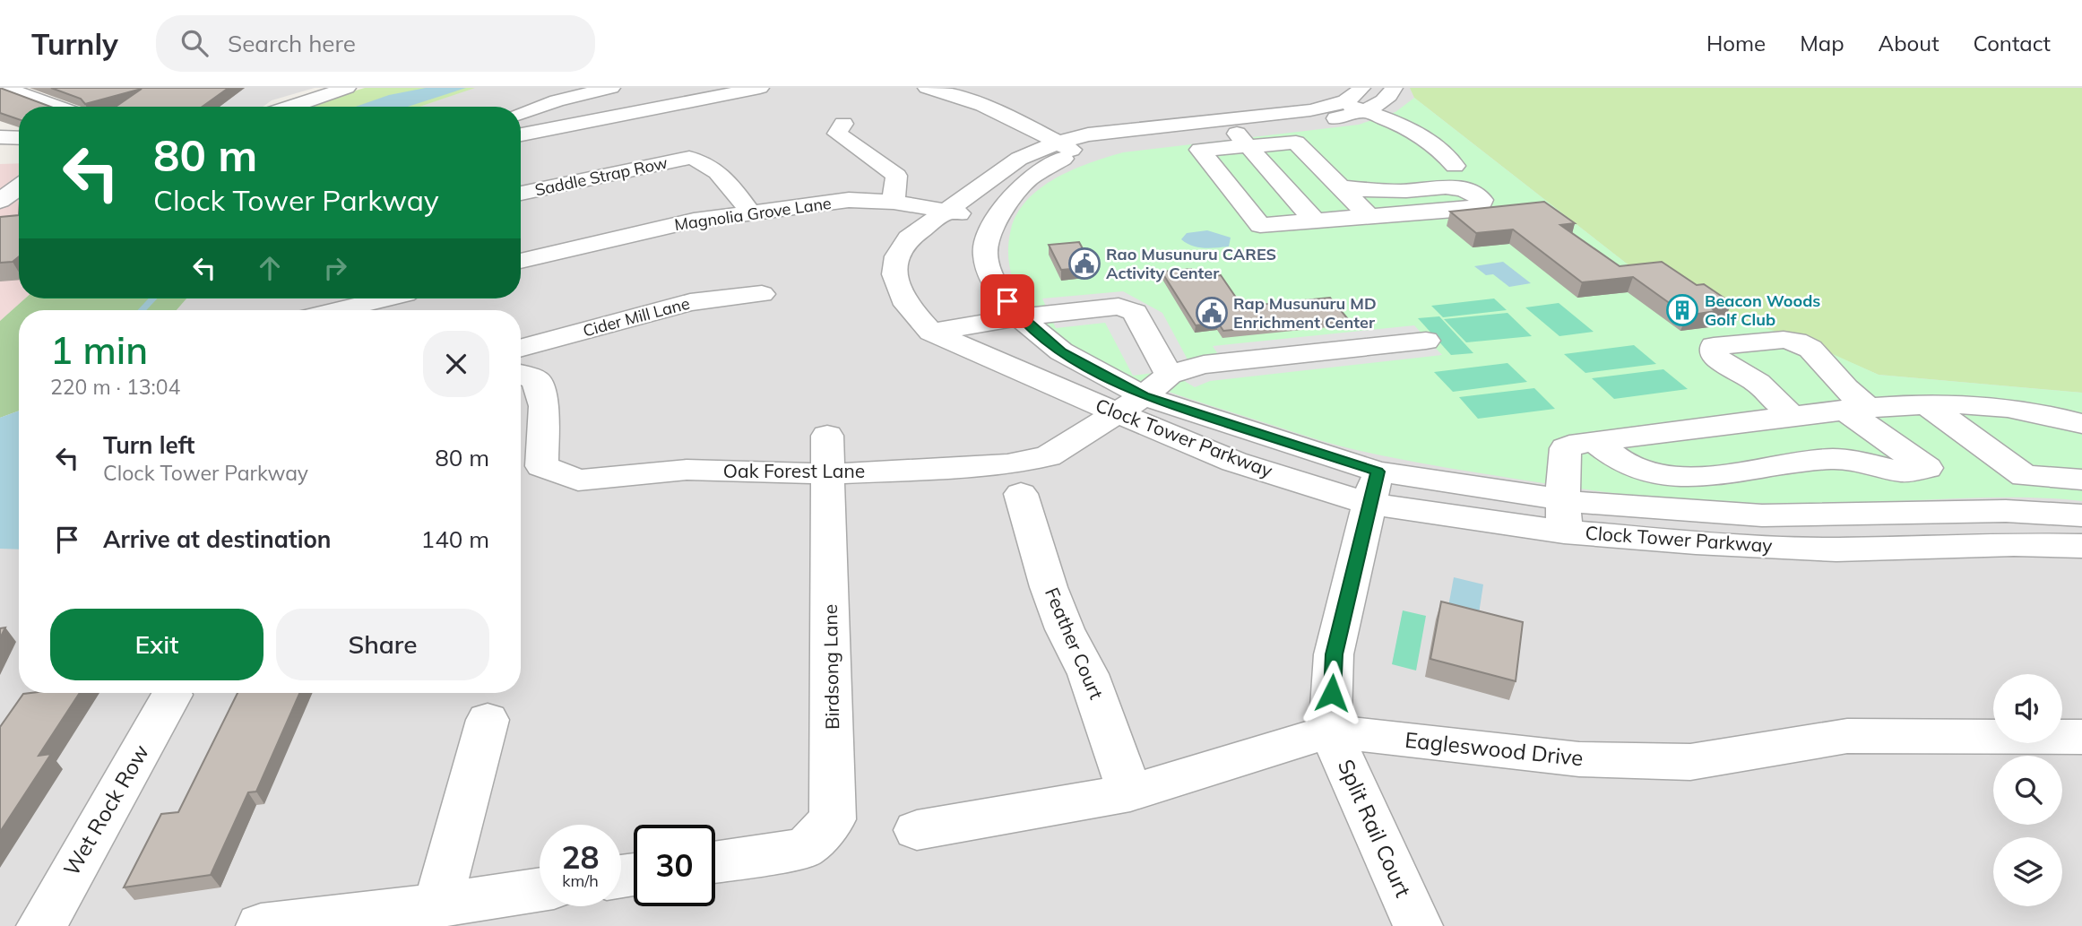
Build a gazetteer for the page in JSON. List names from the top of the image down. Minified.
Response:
{"streets":{"street":["Saddle Strap Row","Magnolia Grove Lane","Cider Mill Lane","Clock Tower Parkway","Oak Forest Lane","Feather Court","Birdsong Lane","Eagleswood Drive","Wet Rock Row","Split Rail Court"]},"crossings":[["Saddle Strap Row","Magnolia Grove Lane"],["Magnolia Grove Lane","Clock Tower Parkway"],["Clock Tower Parkway","Oak Forest Lane"],["Clock Tower Parkway","Split Rail Court"],["Oak Forest Lane","Birdsong Lane"],["Feather Court","Eagleswood Drive"],["Eagleswood Drive","Split Rail Court"]],"places":{"public building":["Rao Musunuru CARES Activity Center","Rap Musunuru MD Enrichment Center"],"building":["Beacon Woods Golf Club"]},"page":{"header":"Turnly","search":"Search here","nav":["Home","Map","About","Contact"],"turn":["80 m","Clock Tower Parkway"],"heading":["1 min","220 m · 13:04"],"list":[{"name":"Turn left","note":"Clock Tower Parkway","value":"80 m"},{"name":"Arrive at destination","value":"140 m"}],"buttons":["Exit","Share"],"speed":"28 km/h","limit":"30"}}
